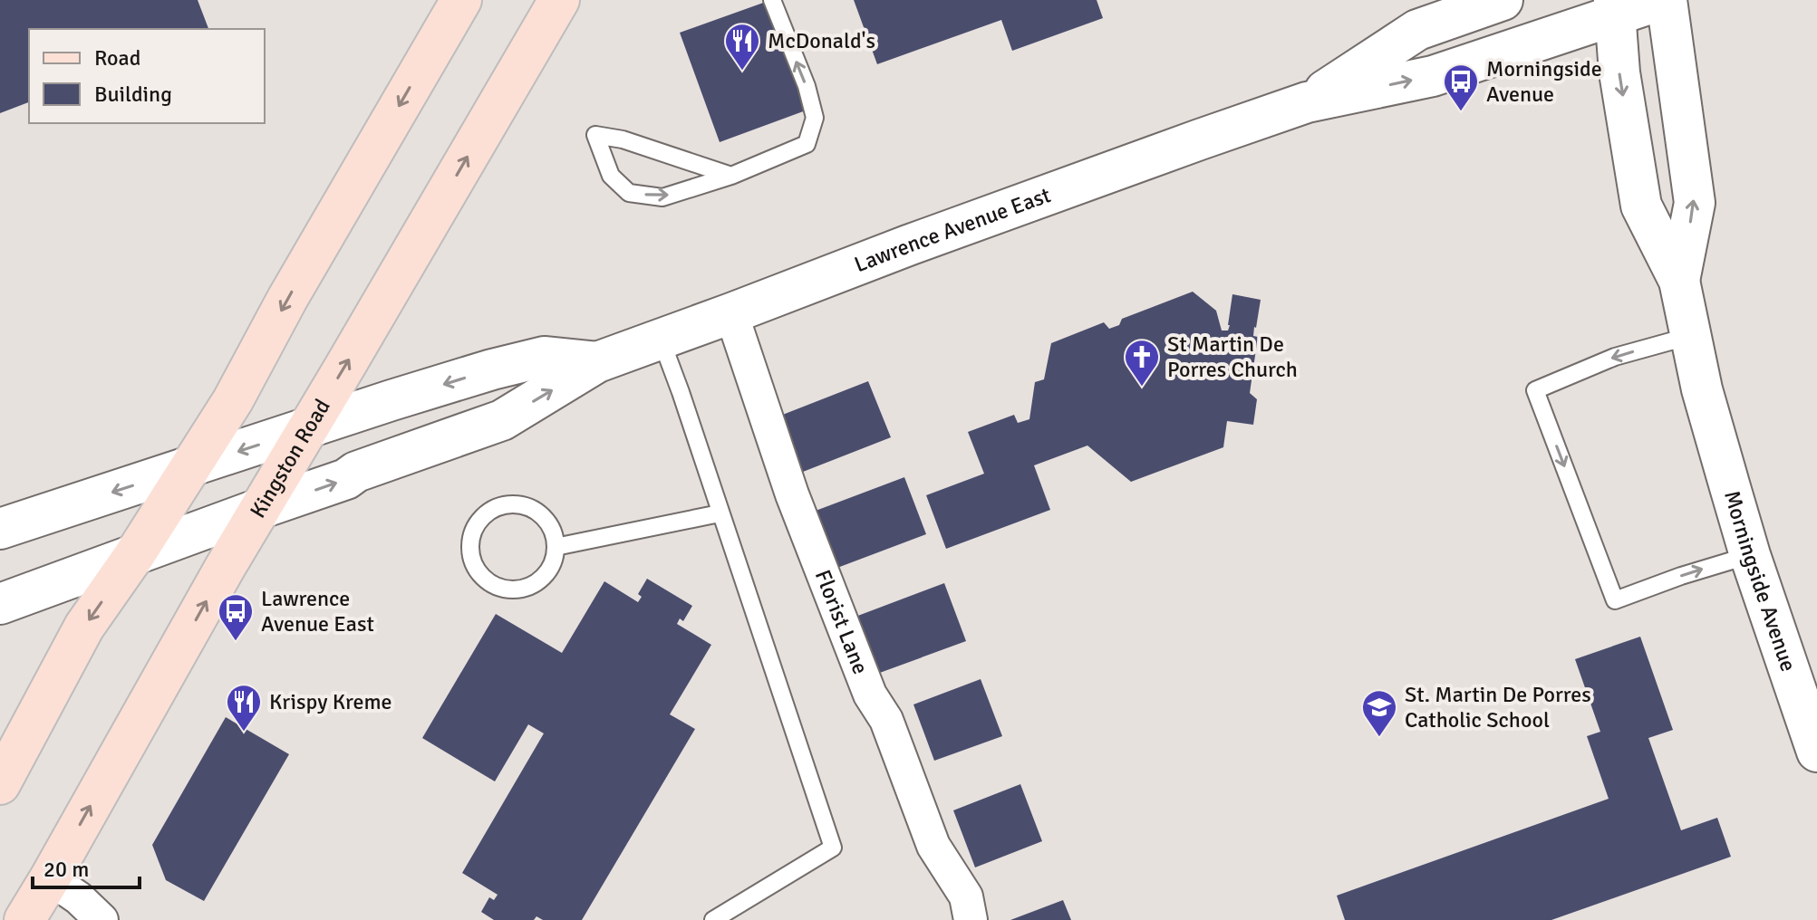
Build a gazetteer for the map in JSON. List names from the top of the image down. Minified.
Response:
{"streets":{"main road":["Lawrence Avenue East","Kingston Road","Morningside Avenue"],"street":["Florist Lane"]},"crossings":[["Lawrence Avenue East","Kingston Road"],["Lawrence Avenue East","Morningside Avenue"],["Lawrence Avenue East","Florist Lane"]],"places":{"restaurant":["McDonald's","Krispy Kreme"],"bus stop":["Morningside Avenue","Lawrence Avenue East"],"church":["St Martin De Porres Church"],"school or university":["St. Martin De Porres Catholic School"]},"legend":["Road","Building"],"scale_bar":"20 m"}
